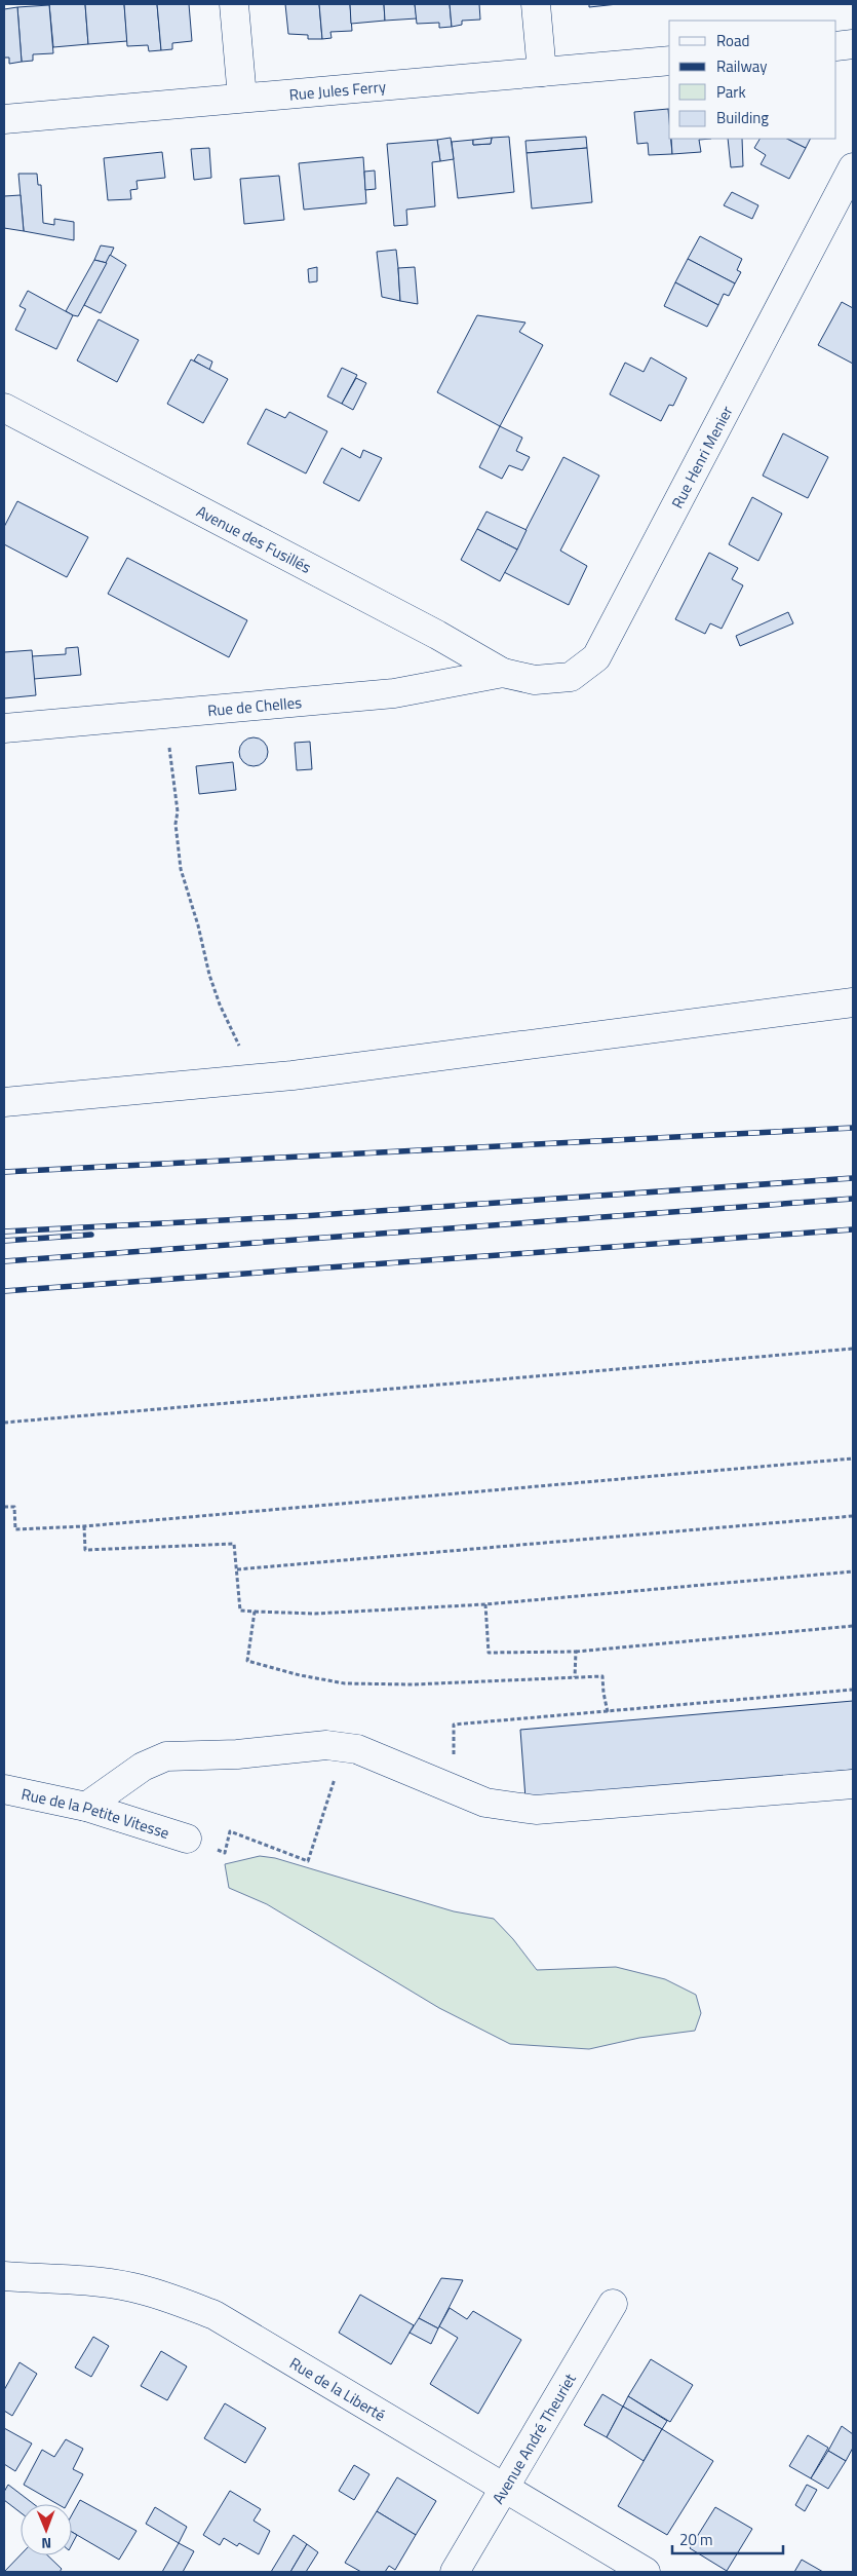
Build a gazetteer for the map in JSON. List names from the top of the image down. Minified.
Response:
{"streets":{"street":["Rue Jules Ferry","Rue Henri Menier","Avenue des Fusillés","Rue de Chelles","Rue de la Petite Vitesse","Rue de la Liberté","Avenue André Theuriet"]},"crossings":[["Rue Henri Menier","Avenue des Fusillés"],["Rue Henri Menier","Rue de Chelles"],["Avenue des Fusillés","Rue de Chelles"],["Rue de la Liberté","Avenue André Theuriet"]],"legend":["Road","Railway","Park","Building"],"scale_bar":"20 m","north":"bottom"}
